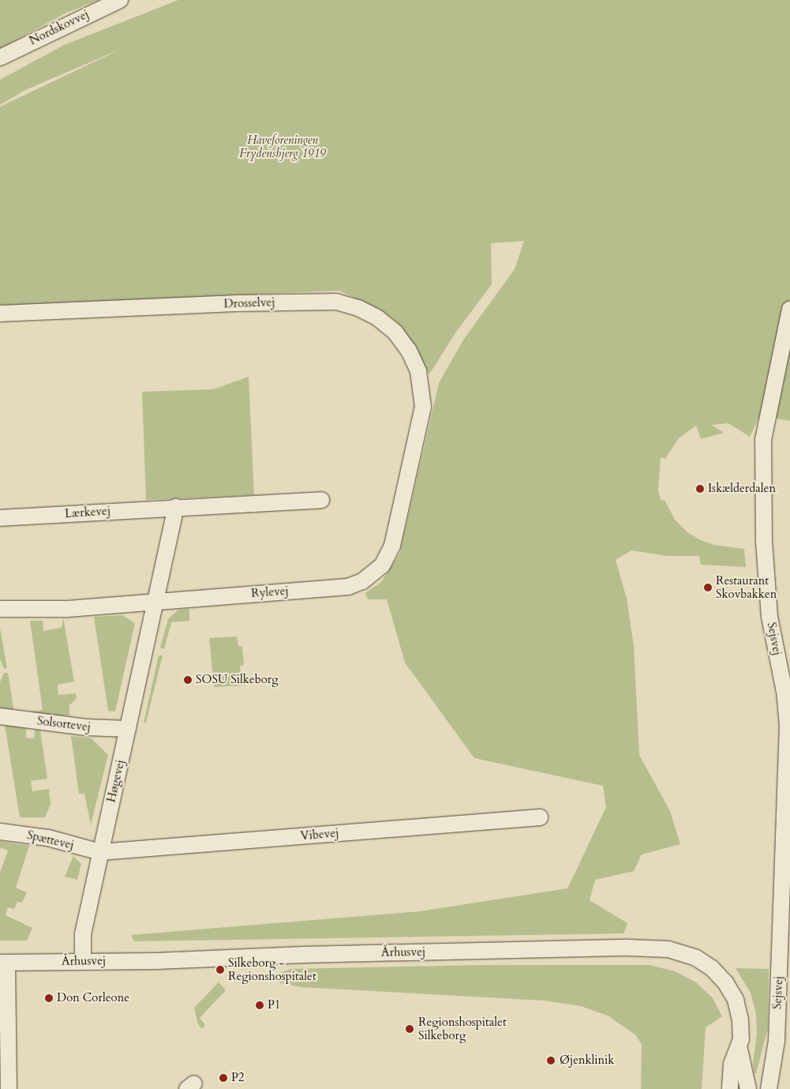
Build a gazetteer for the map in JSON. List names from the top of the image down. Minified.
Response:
{"streets":{"street":["Nordskovvej","Drosselvej","Lærkevej","Rylevej","Sejsvej","Solsortevej","Høgevej","Vibevej","Spættevej","Århusvej"]},"crossings":[["Drosselvej","Rylevej"],["Rylevej","Høgevej"],["Solsortevej","Høgevej"],["Høgevej","Vibevej"],["Høgevej","Spættevej"],["Høgevej","Århusvej"],["Vibevej","Spættevej"]],"parks":["Haveforeningen Frydensbjerg 1919"],"places":["Iskælderdalen","Restaurant Skovbakken","SOSU Silkeborg","Silkeborg - Regionshospitalet","Don Corleone","P1","Regionshospitalet Silkeborg","Øjenklinik","P2"]}
